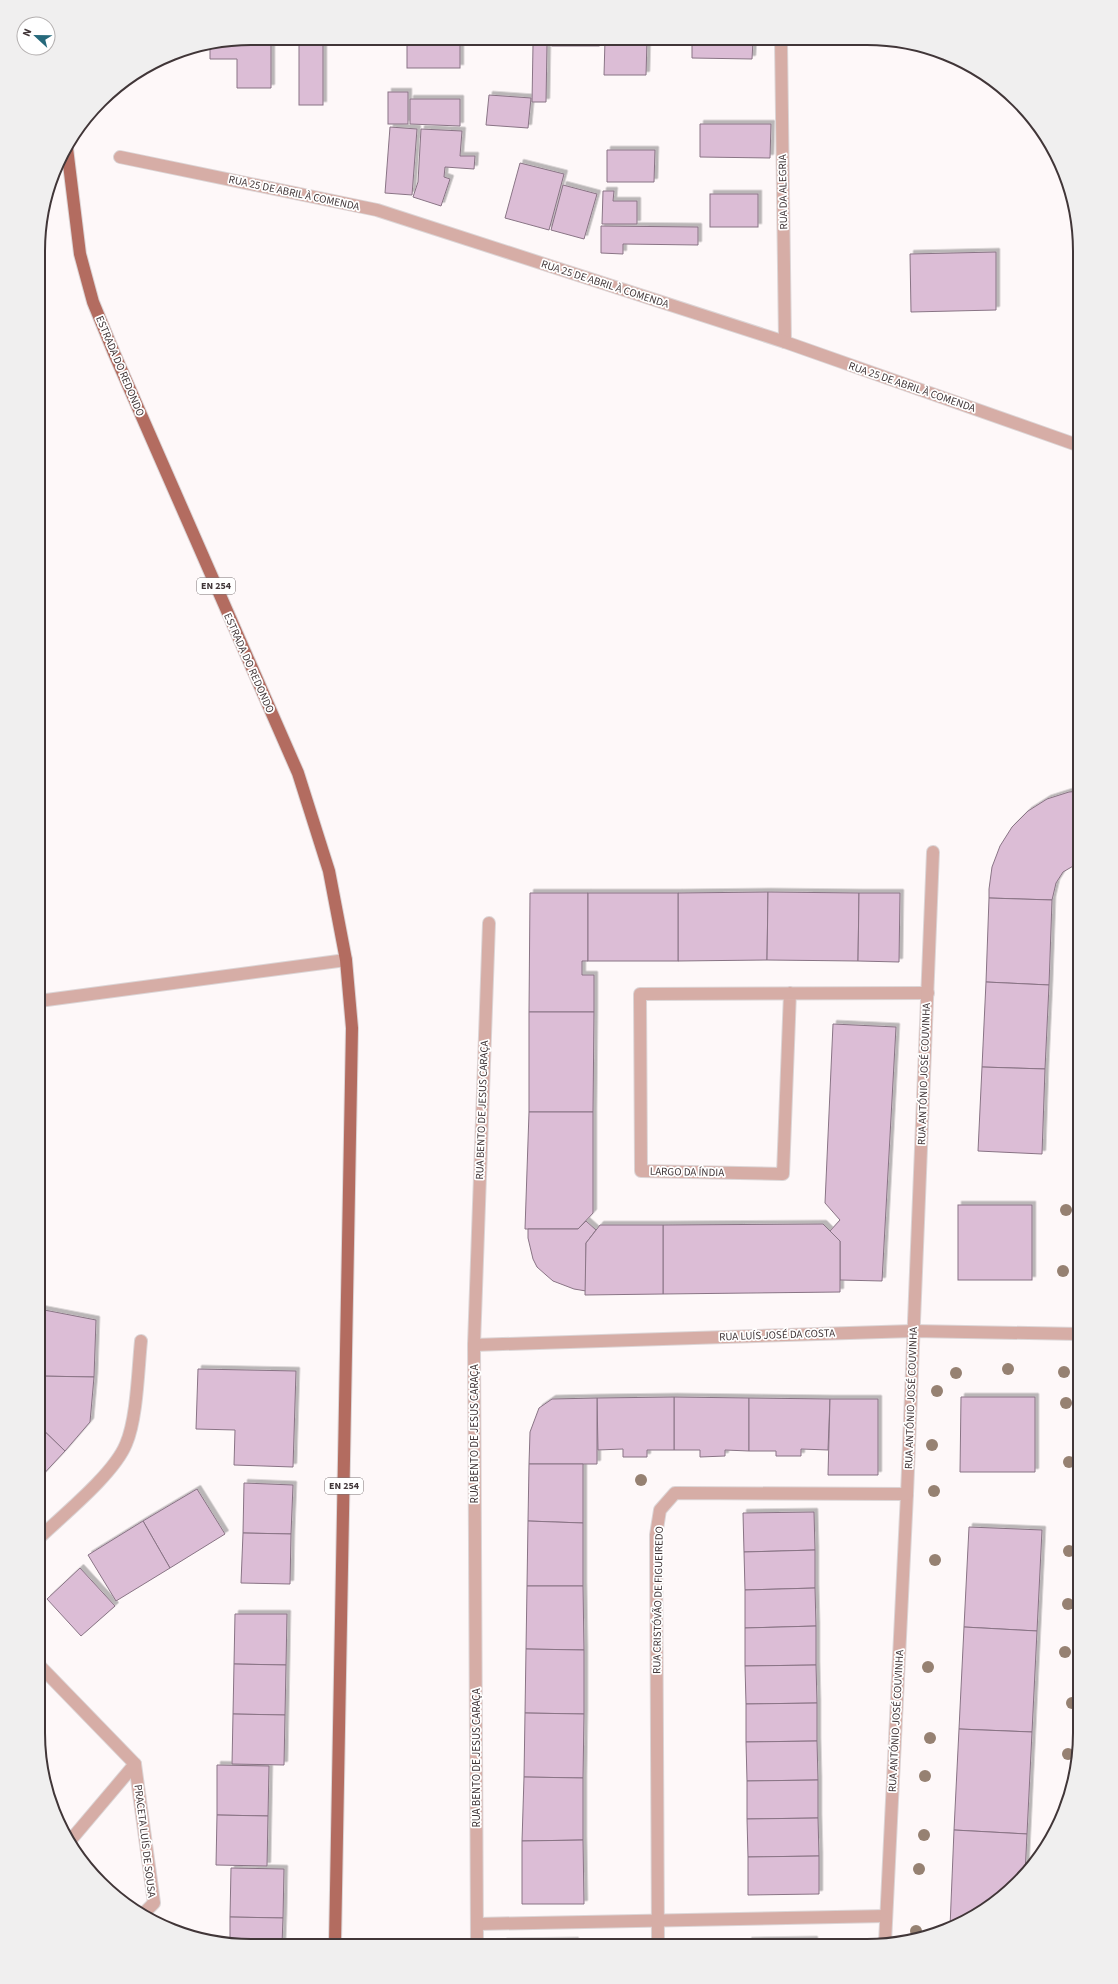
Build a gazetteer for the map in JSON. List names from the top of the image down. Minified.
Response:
{"streets":{"main road":["ESTRADA DO REDONDO","EN 254"],"street":["RUA DA ALEGRIA","RUA 25 DE ABRIL À COMENDA","RUA ANTÓNIO JOSÉ COUVINHA","RUA BENTO DE JESUS CARAÇA","LARGO DA ÍNDIA","RUA LUÍS JOSÉ DA COSTA","RUA CRISTÓVÃO DE FIGUEIREDO","PRACETA LUÍS DE SOUSA"]},"crossings":[["RUA DA ALEGRIA","RUA 25 DE ABRIL À COMENDA"],["RUA ANTÓNIO JOSÉ COUVINHA","LARGO DA ÍNDIA"],["RUA ANTÓNIO JOSÉ COUVINHA","RUA LUÍS JOSÉ DA COSTA"],["RUA ANTÓNIO JOSÉ COUVINHA","RUA CRISTÓVÃO DE FIGUEIREDO"],["RUA BENTO DE JESUS CARAÇA","RUA LUÍS JOSÉ DA COSTA"]],"north":"left"}
